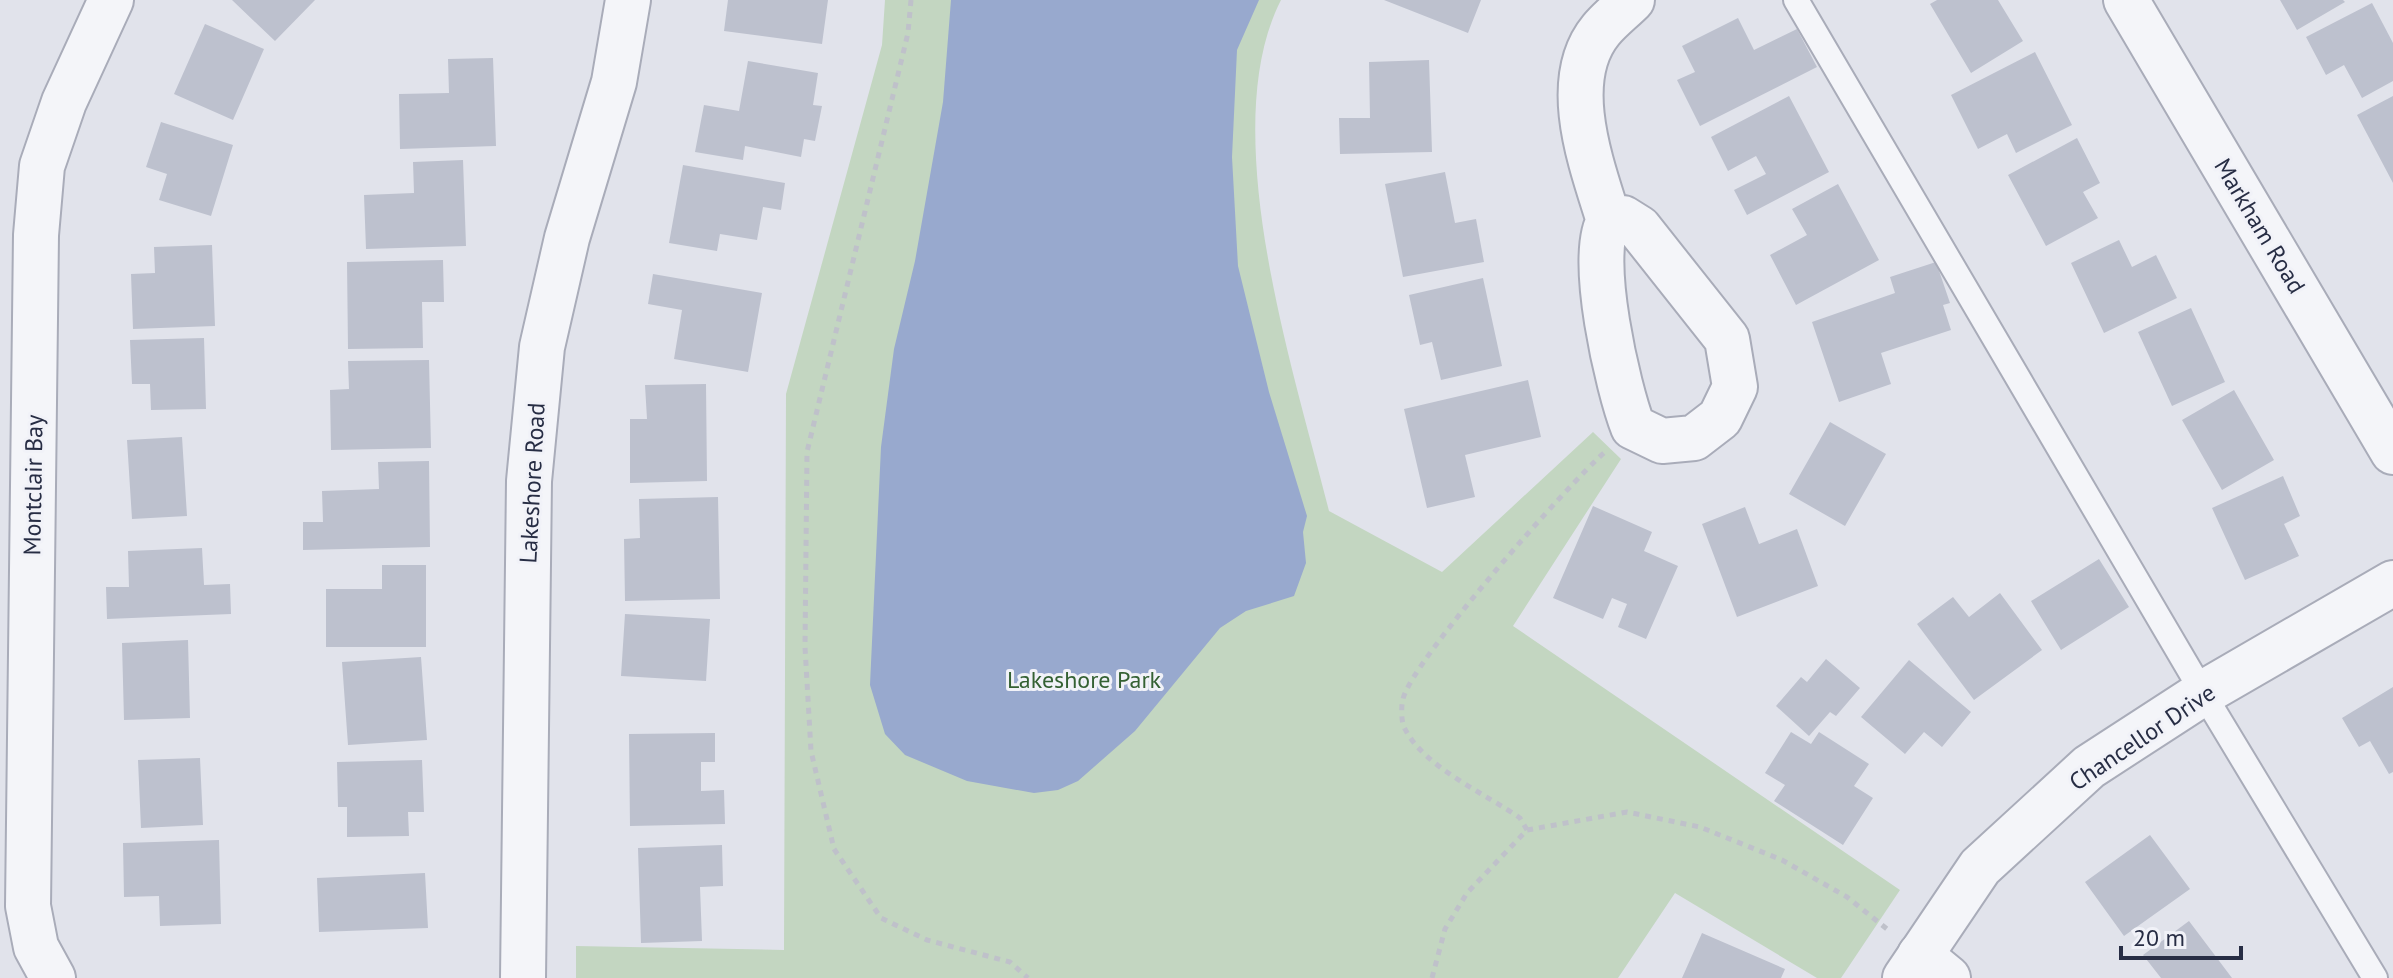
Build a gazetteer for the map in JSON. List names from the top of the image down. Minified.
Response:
{"streets":{"street":["Markham Road","Lakeshore Road","Montclair Bay","Chancellor Drive"]},"parks":["Lakeshore Park"],"scale_bar":"20 m"}
